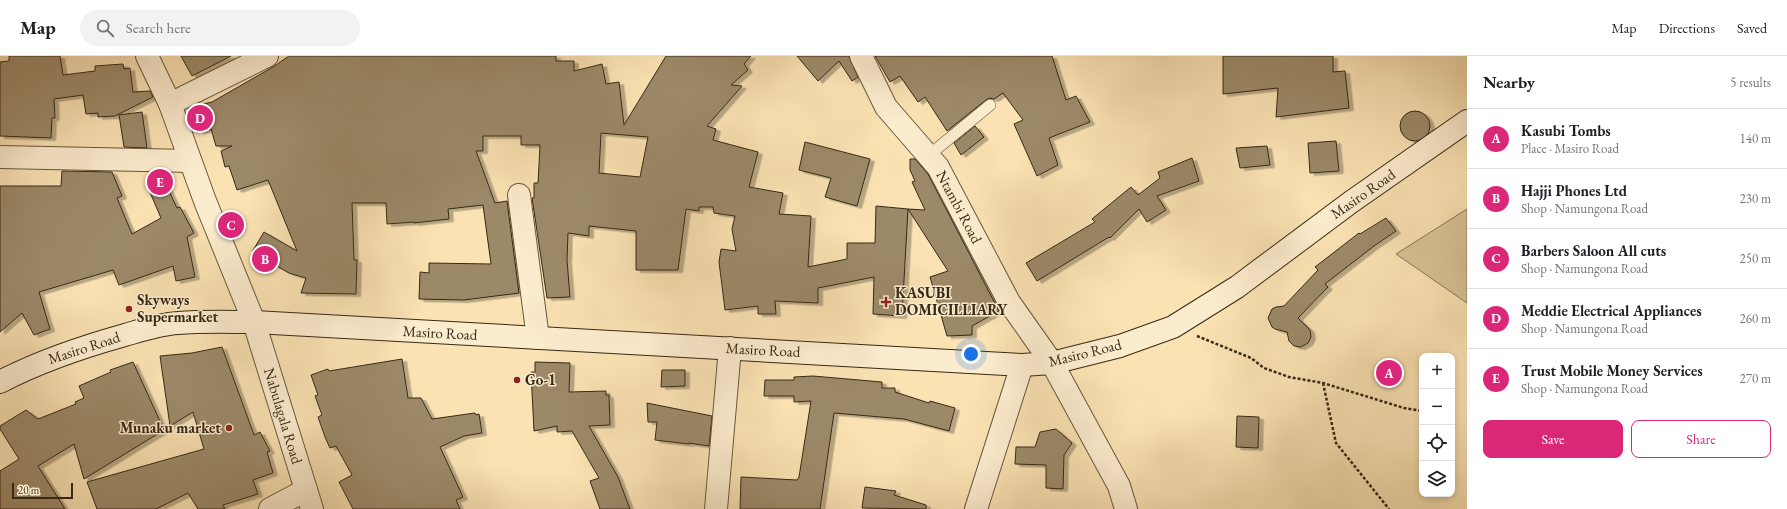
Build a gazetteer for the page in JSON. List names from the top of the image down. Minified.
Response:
{"streets":{"street":["Masiro Road","Ntambi Road","Nabulagala Road"]},"crossings":[["Masiro Road","Ntambi Road"],["Masiro Road","Nabulagala Road"]],"places":{"health":["KASUBI DOMICILLIARY"],"other":["Skyways Supermarket","Go-1","Munaku market"]},"scale_bar":"20 m","page":{"header":"Map","search":"Search here","nav":["Map","Directions","Saved"],"heading":["Nearby","5 results"],"pins":["D","E","C","B","A"],"list":[{"mark":"A","name":"Kasubi Tombs","note":"Place · Masiro Road","value":"140 m"},{"mark":"B","name":"Hajji Phones Ltd","note":"Shop · Namungona Road","value":"230 m"},{"mark":"C","name":"Barbers Saloon All cuts","note":"Shop · Namungona Road","value":"250 m"},{"mark":"D","name":"Meddie Electrical Appliances","note":"Shop · Namungona Road","value":"260 m"},{"mark":"E","name":"Trust Mobile Money Services","note":"Shop · Namungona Road","value":"270 m"}],"map_buttons":["+","−"],"buttons":["Save","Share"],"scale":"20 m"}}
